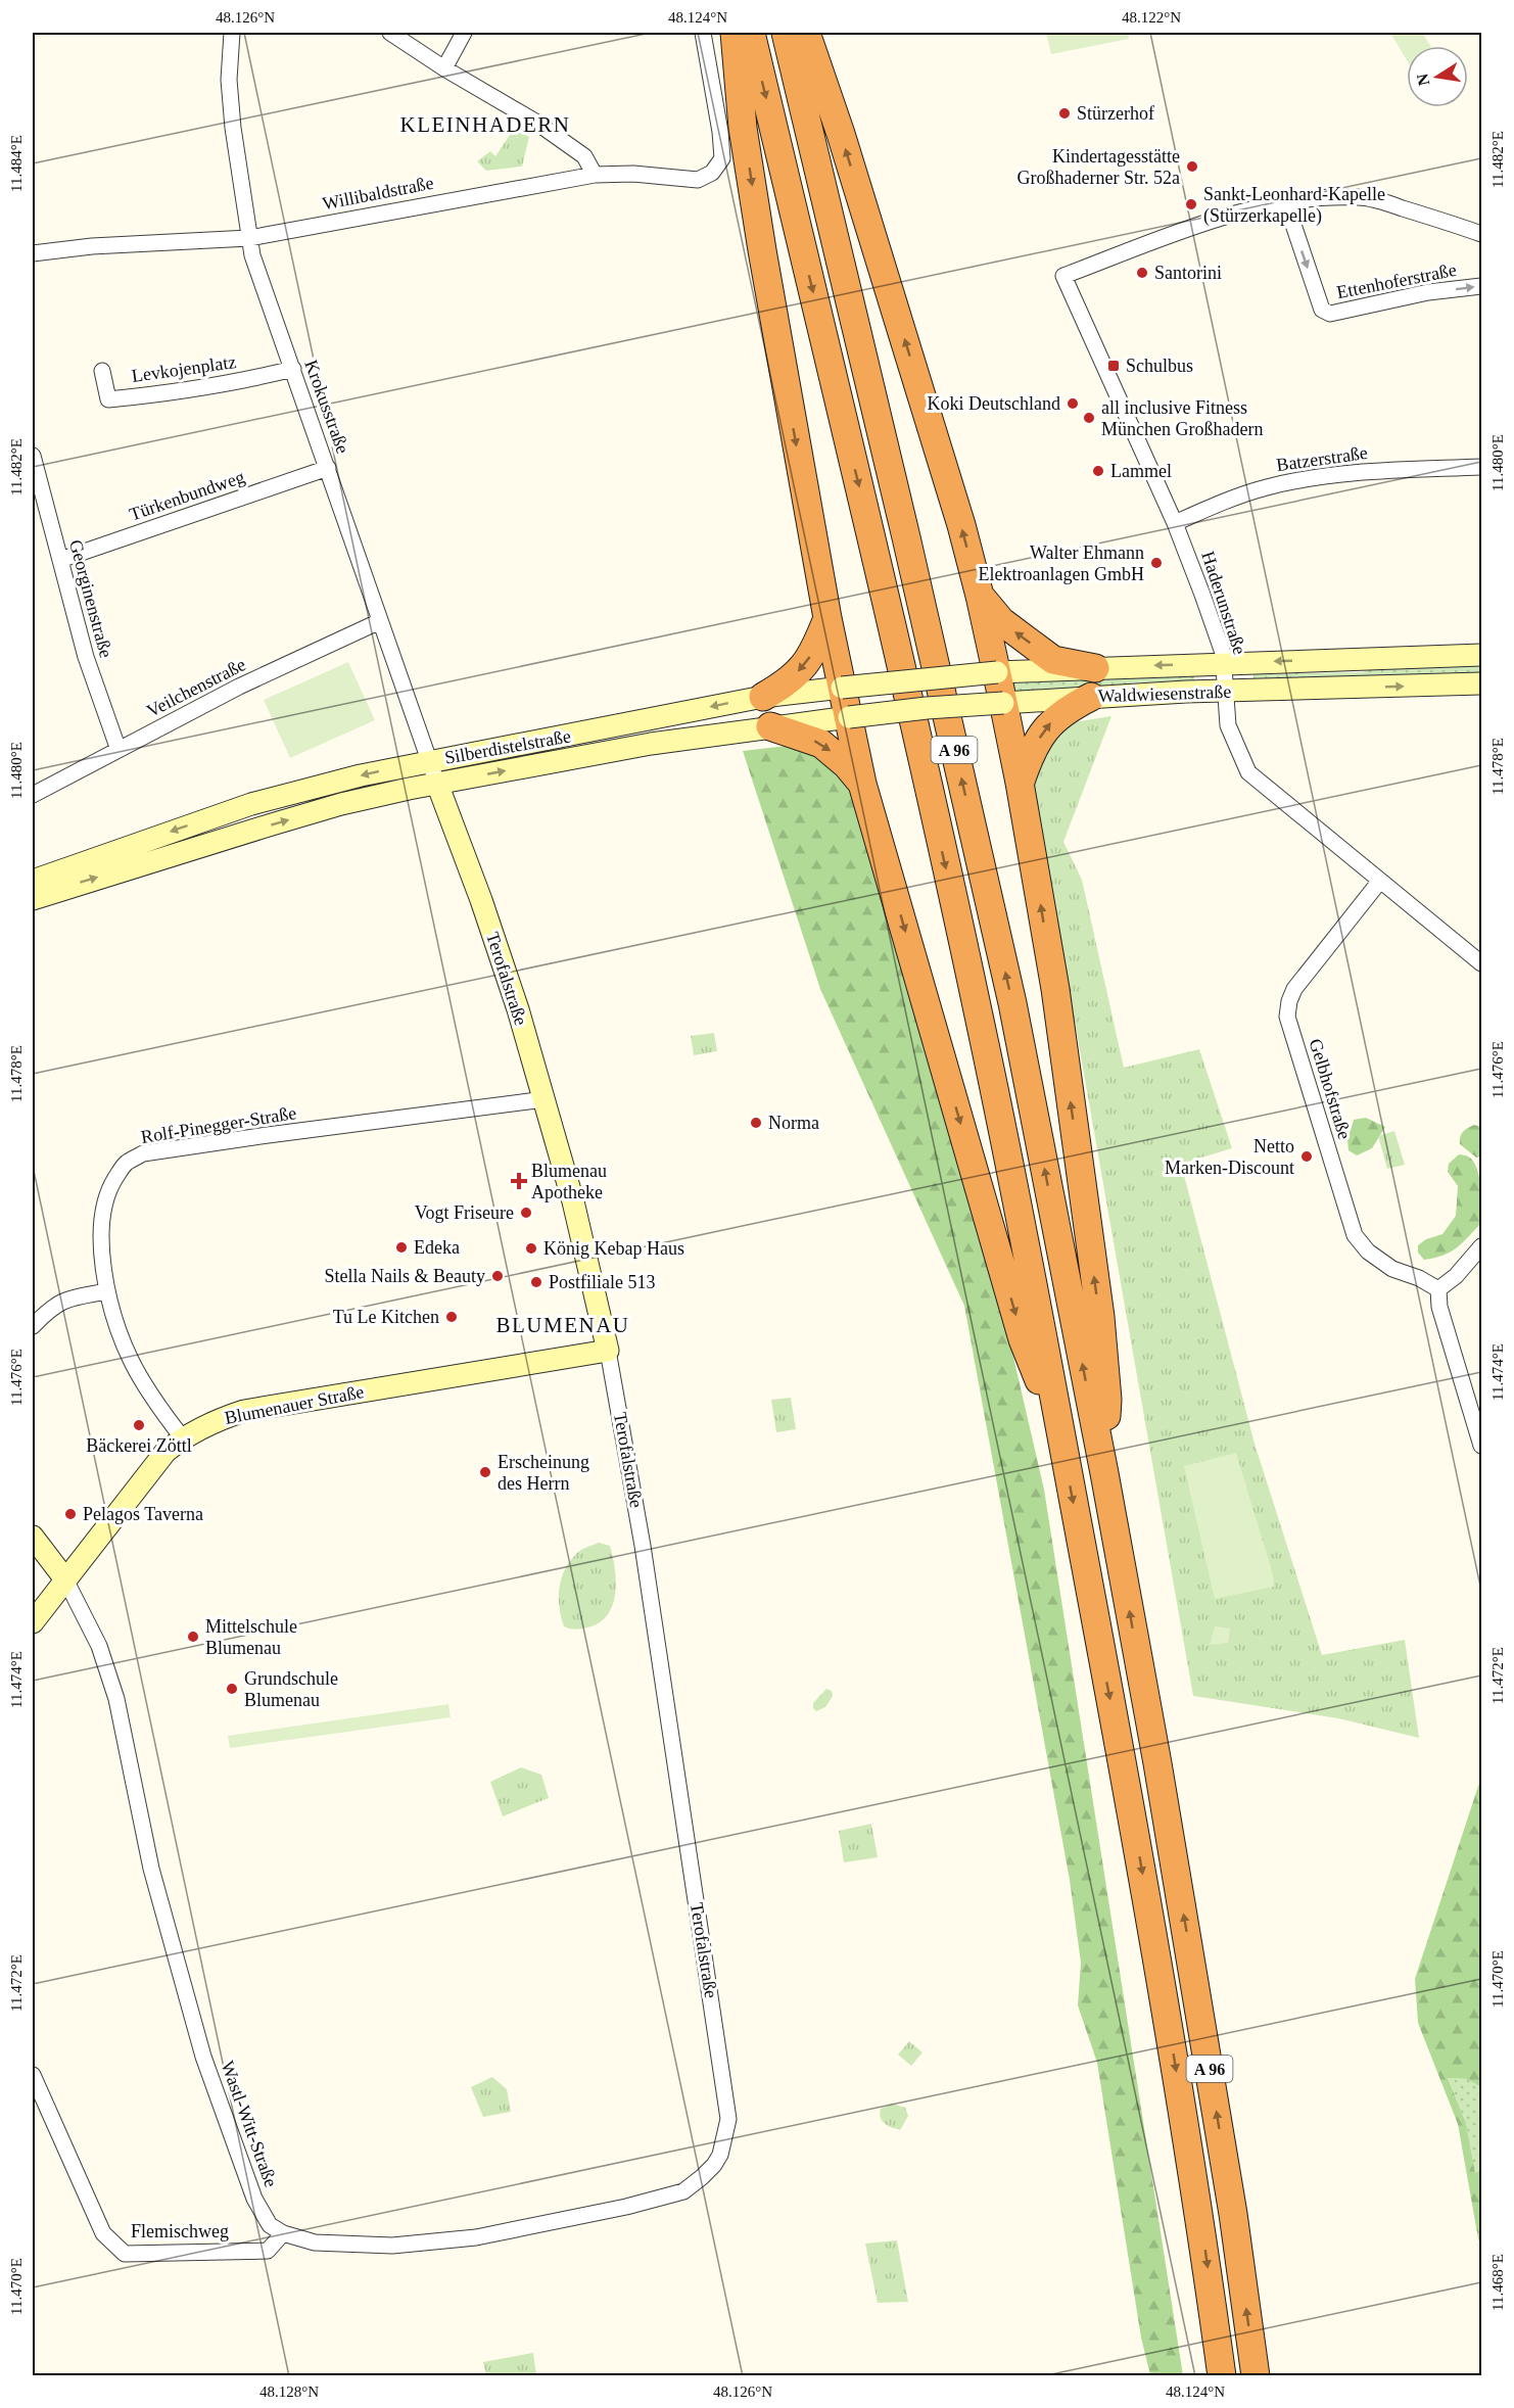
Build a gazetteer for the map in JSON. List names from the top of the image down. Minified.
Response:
{"streets":{"highway":["A 96"],"street":["Willibaldstraße","Ettenhoferstraße","Levkojenplatz","Krokusstraße","Batzerstraße","Türkenbundweg","Georginenstraße","Haderunstraße","Veilchenstraße","Waldwiesenstraße","Silberdistelstraße","Terofalstraße","Gelbhofstraße","Rolf-Pinegger-Straße","Blumenauer Straße","Wastl-Witt-Straße","Flemischweg"]},"crossings":[["Willibaldstraße","Krokusstraße"],["Ettenhoferstraße","Haderunstraße"],["Levkojenplatz","Krokusstraße"],["Krokusstraße","Türkenbundweg"],["Krokusstraße","Veilchenstraße"],["Krokusstraße","Silberdistelstraße"],["Krokusstraße","Terofalstraße"],["Batzerstraße","Haderunstraße"],["Türkenbundweg","Georginenstraße"],["Georginenstraße","Veilchenstraße"],["Haderunstraße","Waldwiesenstraße"],["Haderunstraße","Gelbhofstraße"],["Waldwiesenstraße","Silberdistelstraße"],["Silberdistelstraße","Terofalstraße"],["Terofalstraße","Rolf-Pinegger-Straße"],["Terofalstraße","Blumenauer Straße"],["Terofalstraße","Wastl-Witt-Straße"],["Rolf-Pinegger-Straße","Blumenauer Straße"],["Blumenauer Straße","Wastl-Witt-Straße"],["Wastl-Witt-Straße","Flemischweg"]],"districts":["KLEINHADERN","BLUMENAU"],"places":{"other":["Stürzerhof","Kindertagesstätte Großhaderner Str. 52a","Sankt-Leonhard-Kapelle (Stürzerkapelle)","Santorini","Koki Deutschland","all inclusive Fitness München Großhadern","Lammel","Walter Ehmann Elektroanlagen GmbH","Norma","Netto Marken-Discount","Vogt Friseure","Edeka","König Kebap Haus","Stella Nails & Beauty","Postfiliale 513","Tu Le Kitchen","Bäckerei Zöttl","Erscheinung des Herrn","Pelagos Taverna","Mittelschule Blumenau","Grundschule Blumenau"],"transit":["Schulbus"],"health":["Blumenau Apotheke"]},"north":"left","coordinates":["48.126°N","48.124°N","48.122°N","11.482°E","11.484°E","11.480°E","11.478°E","11.476°E","11.474°E","11.472°E","11.470°E","11.468°E","48.128°N"]}
